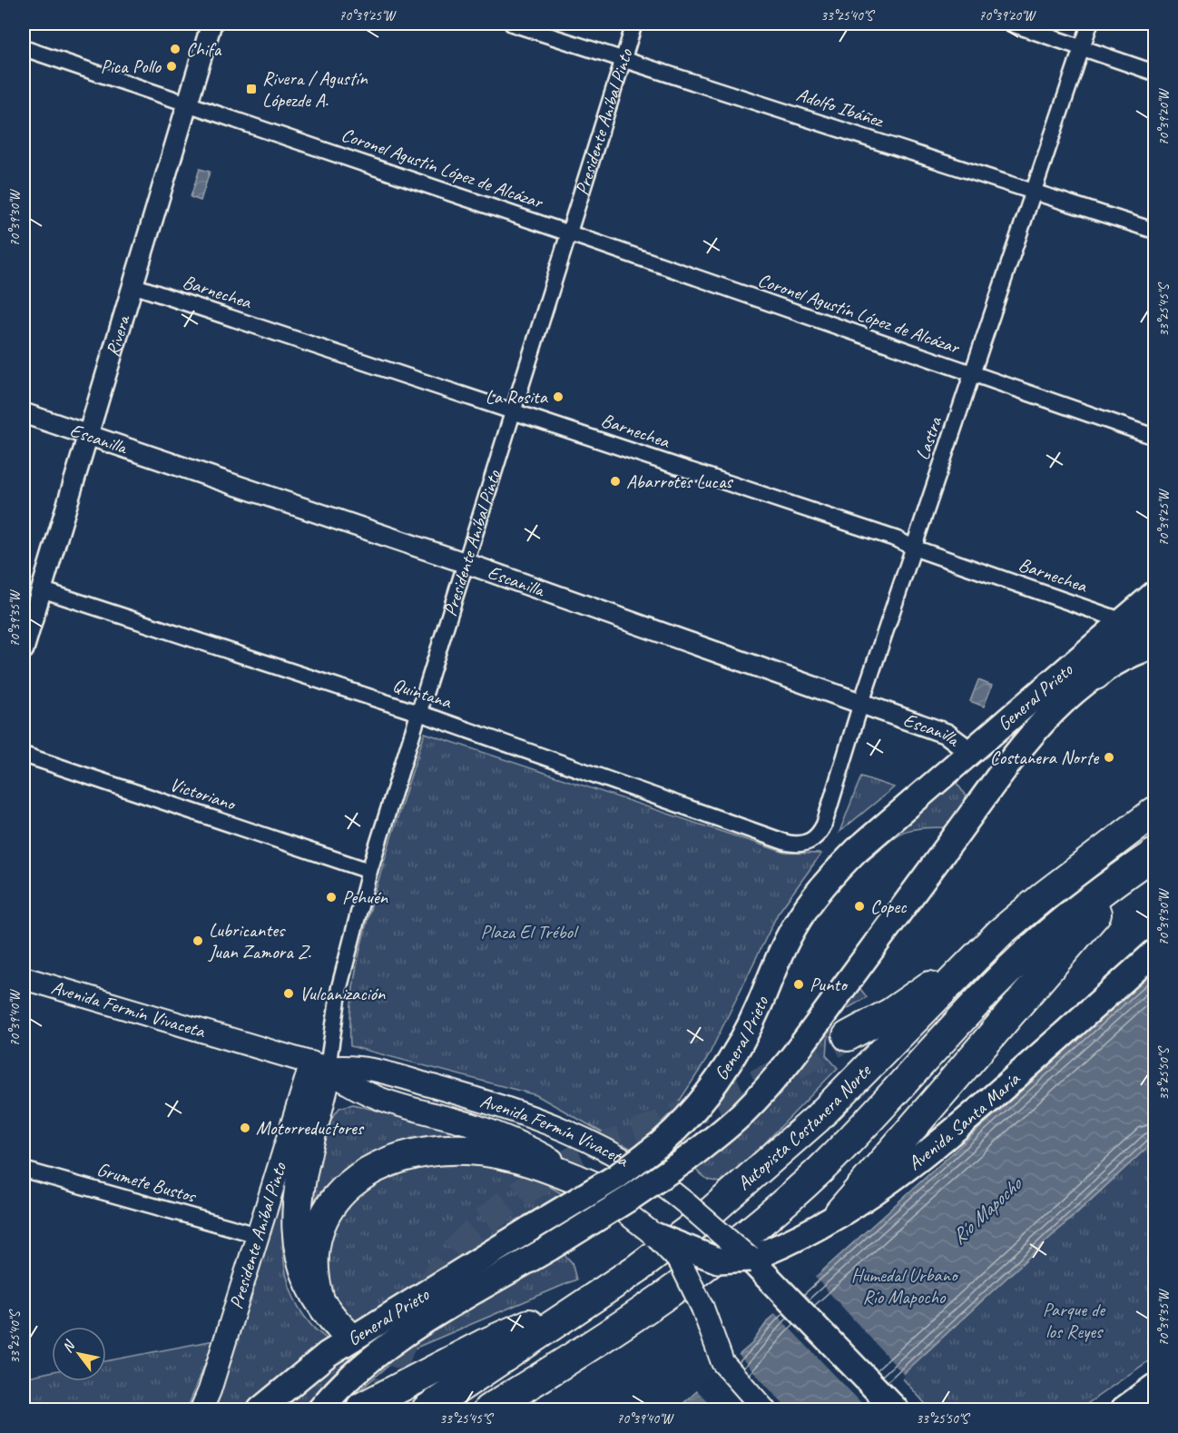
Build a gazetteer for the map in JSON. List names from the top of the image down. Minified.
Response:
{"streets":{"highway":["Autopista Costanera Norte"],"main road":["Presidente Aníbal Pinto","General Prieto","Avenida Fermín Vivaceta","Avenida Santa María"],"street":["Adolfo Ibáñez","Coronel Agustín López de Alcázar","Barnechea","Rivera","Escanilla","Lastra","Quintana","Victoriano","Grumete Bustos"]},"crossings":[["Adolfo Ibáñez","Presidente Aníbal Pinto"],["Adolfo Ibáñez","Lastra"],["Presidente Aníbal Pinto","Coronel Agustín López de Alcázar"],["Presidente Aníbal Pinto","Barnechea"],["Presidente Aníbal Pinto","Escanilla"],["Presidente Aníbal Pinto","Quintana"],["Presidente Aníbal Pinto","Victoriano"],["Presidente Aníbal Pinto","Avenida Fermín Vivaceta"],["Presidente Aníbal Pinto","Grumete Bustos"],["Coronel Agustín López de Alcázar","Rivera"],["Coronel Agustín López de Alcázar","Lastra"],["Barnechea","Rivera"],["Barnechea","Lastra"],["Barnechea","General Prieto"],["Rivera","Escanilla"],["Rivera","Quintana"],["Escanilla","Lastra"],["Escanilla","General Prieto"],["Lastra","Quintana"],["Avenida Fermín Vivaceta","Avenida Santa María"]],"water":["Río Mapocho"],"parks":["Plaza El Trébol","Humedal Urbano Río Mapocho","Parque de los Reyes"],"places":{"other":["Chifa","Pica Pollo","La Rosita","Abarrotes Lucas","Costanera Norte","Pehuén","Copec","Lubricantes Juan Zamora Z.","Punto","Vulcanización","Motorreductores"],"transit":["Rivera / Agustín Lópezde A."]},"north":"top left","coordinates":["70°39'25\"W","33°25'40\"S","70°39'20\"W","70°39'30\"W","33°25'45\"S","70°39'35\"W","70°39'40\"W","33°25'50\"S"]}
